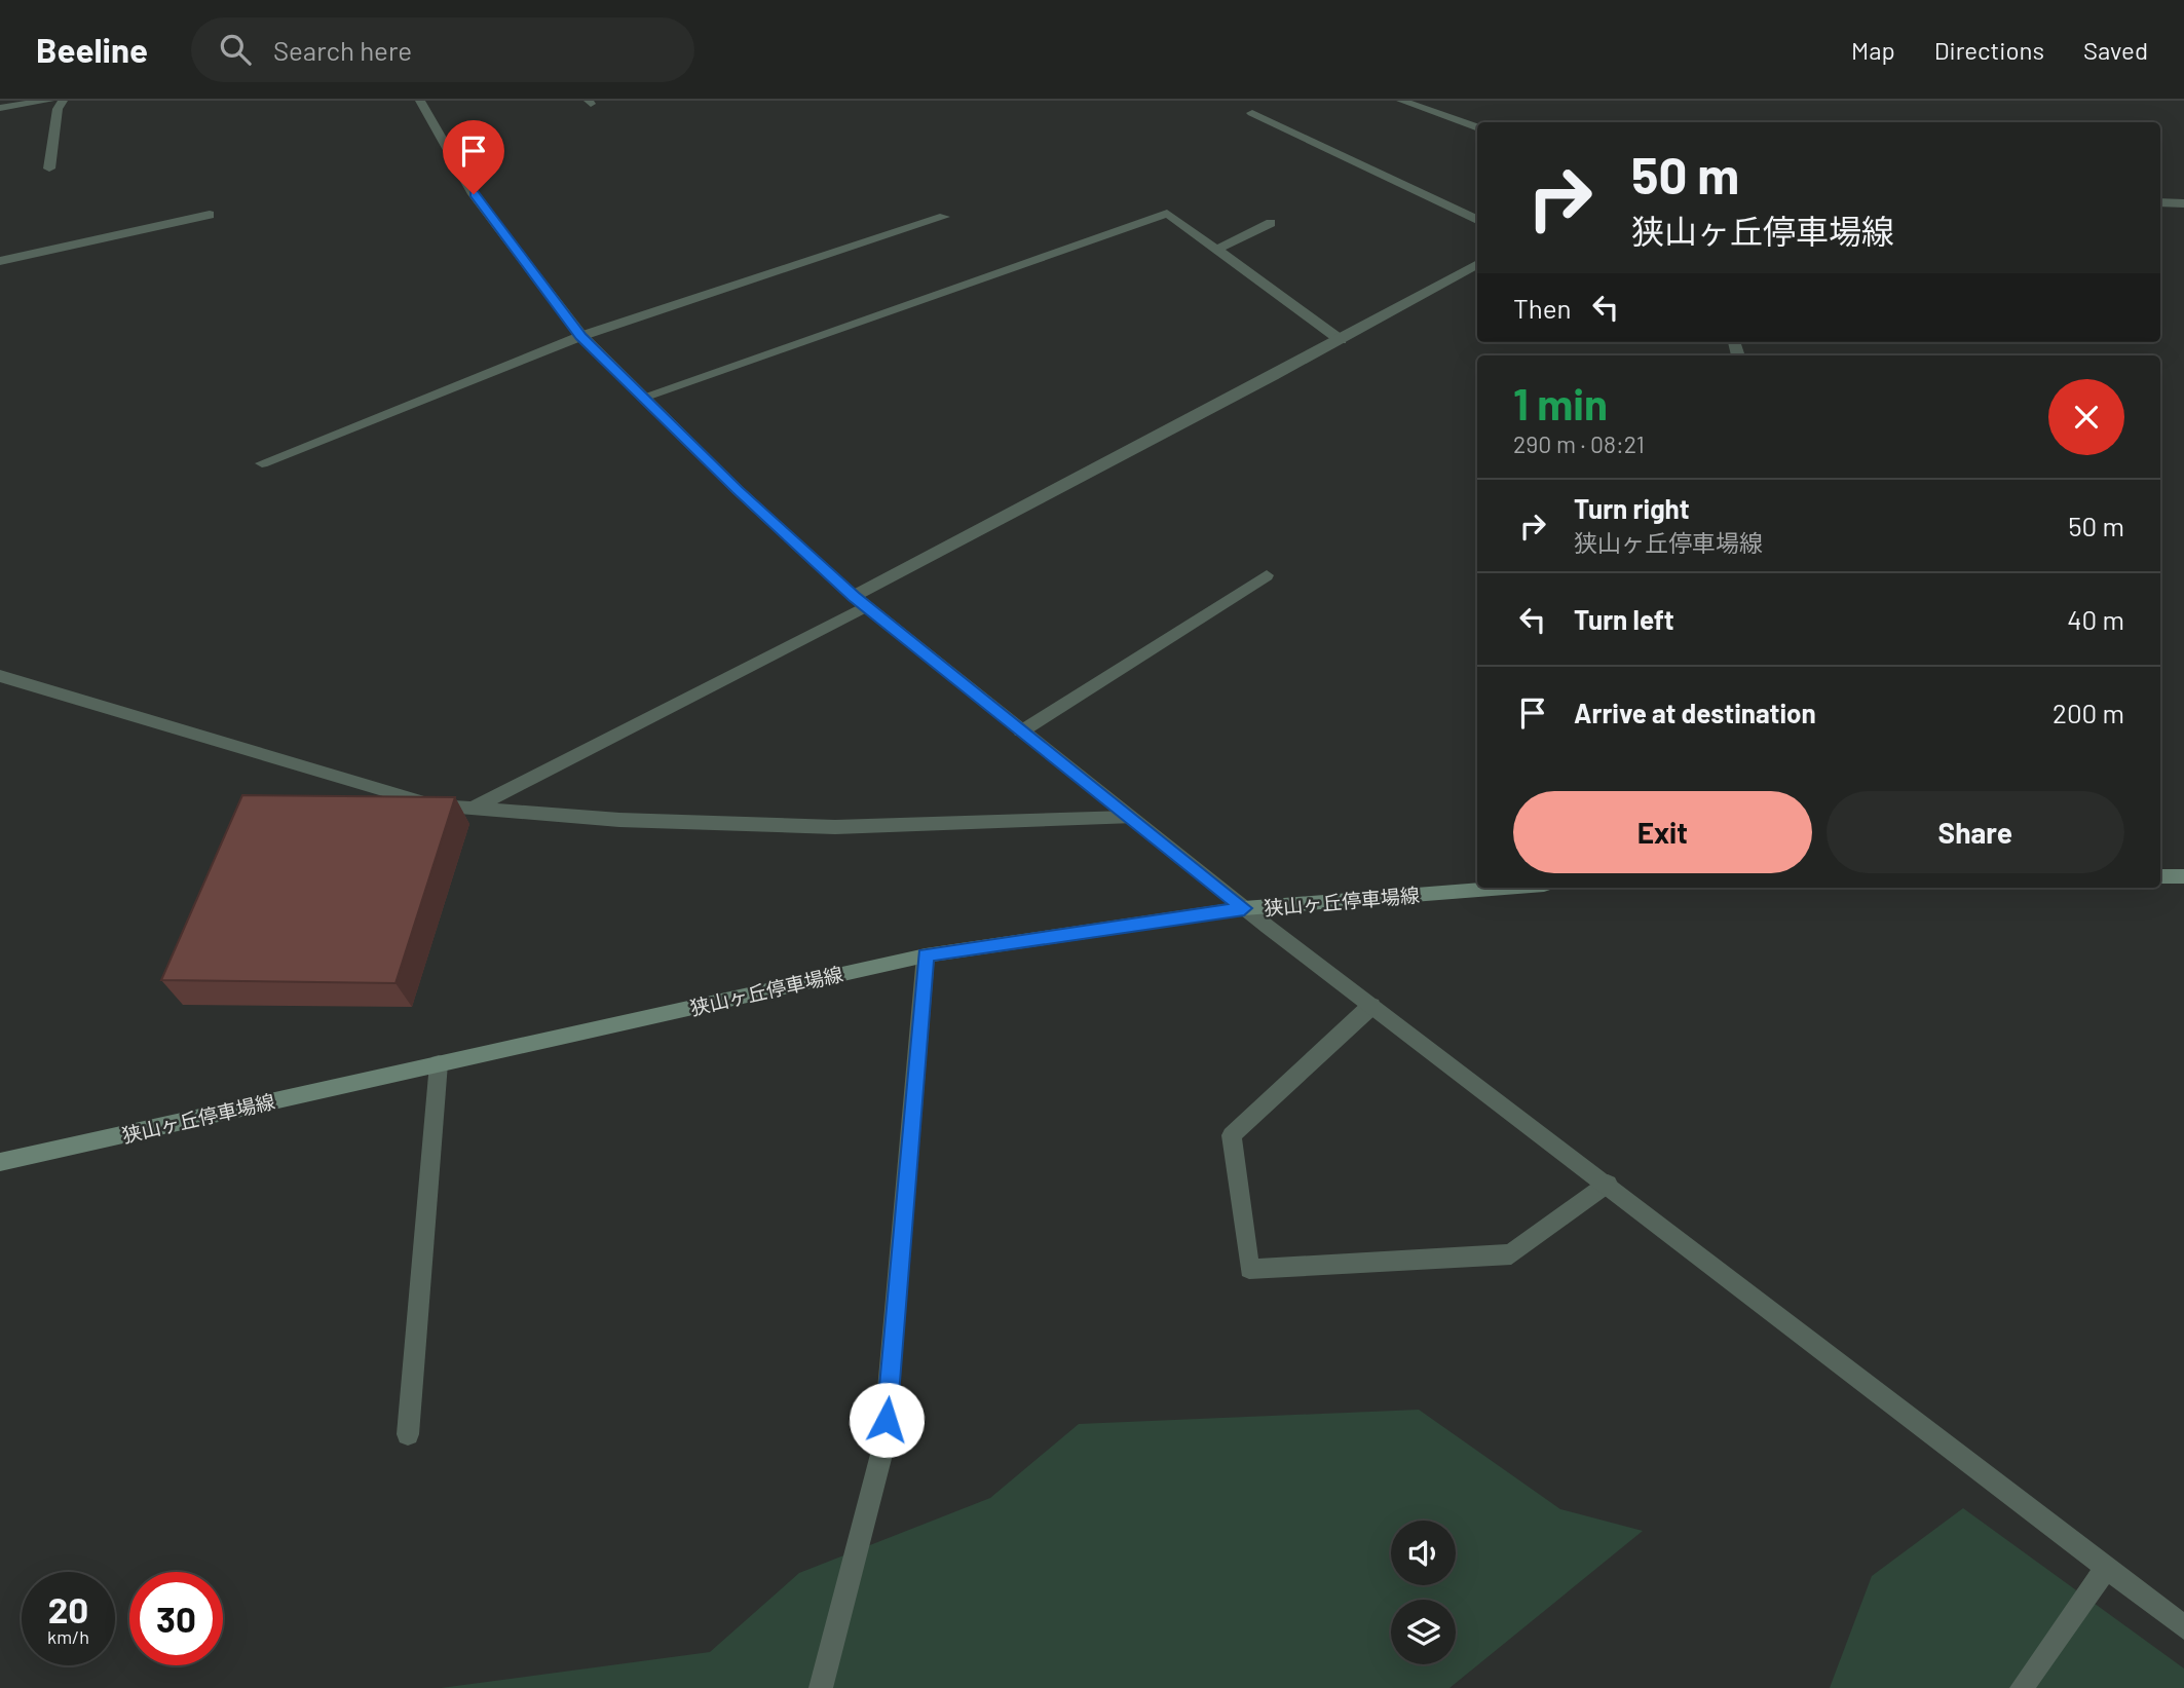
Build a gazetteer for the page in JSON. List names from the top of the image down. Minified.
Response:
{"streets":{"main road":["狭山ヶ丘停車場線"]},"page":{"header":"Beeline","search":"Search here","nav":["Map","Directions","Saved"],"turn":["50 m","狭山ヶ丘停車場線"],"then":"Then","heading":["1 min","290 m · 08:21"],"list":[{"name":"Turn right","note":"狭山ヶ丘停車場線","value":"50 m"},{"name":"Turn left","value":"40 m"},{"name":"Arrive at destination","value":"200 m"}],"buttons":["Exit","Share"],"speed":"20 km/h","limit":"30"}}
